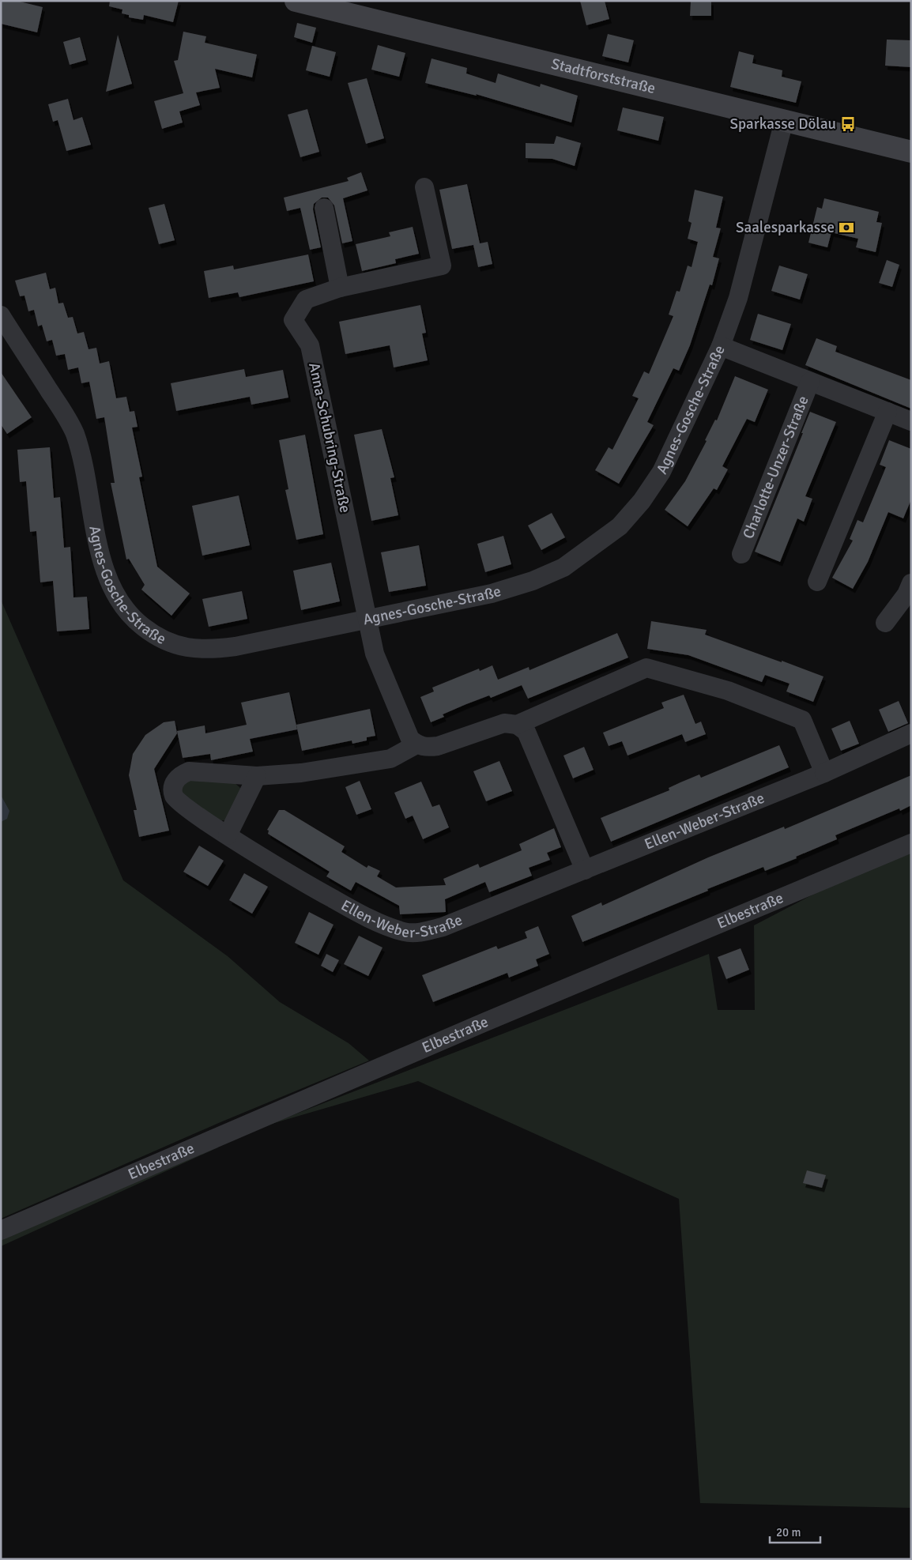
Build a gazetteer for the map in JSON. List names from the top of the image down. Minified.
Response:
{"streets":{"main road":["Stadtforststraße"],"street":["Agnes-Gosche-Straße","Anna-Schubring-Straße","Charlotte-Unzer-Straße","Ellen-Weber-Straße","Elbestraße"]},"crossings":[["Stadtforststraße","Agnes-Gosche-Straße"],["Agnes-Gosche-Straße","Anna-Schubring-Straße"],["Agnes-Gosche-Straße","Charlotte-Unzer-Straße"]],"places":{"bus stop":["Sparkasse Dölau"],"bank":["Saalesparkasse"]},"scale_bar":"20 m"}
